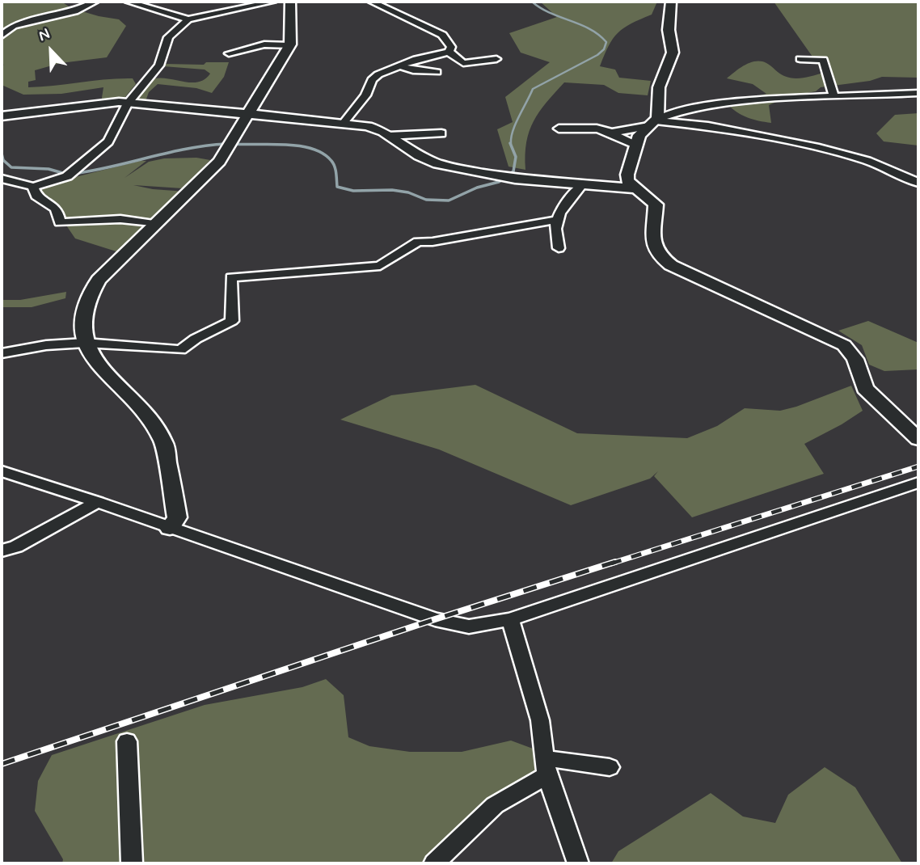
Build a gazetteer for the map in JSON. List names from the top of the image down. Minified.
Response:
{"north":"top left"}
